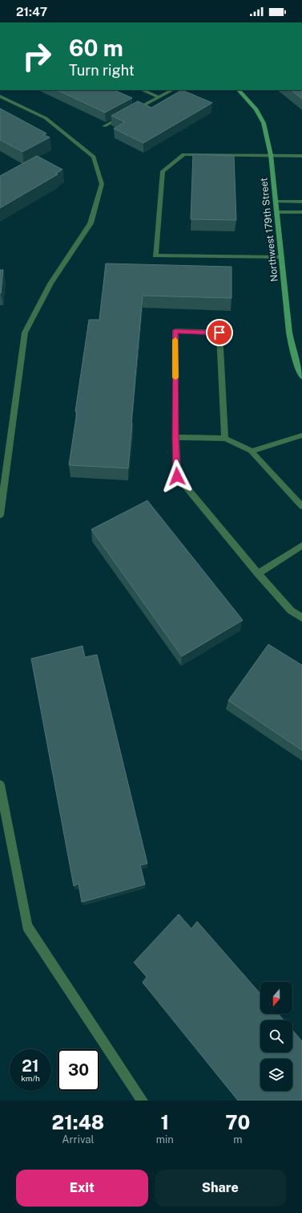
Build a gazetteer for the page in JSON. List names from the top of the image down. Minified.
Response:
{"streets":{"street":["Northwest 179th Street"]},"north":"bottom","page":{"status":"21:47","turn":["60 m","Turn right"],"speed":"21 km/h","limit":"30","eta":["21:48","Arrival","1","min","70","m"],"buttons":["Exit","Share"]}}
